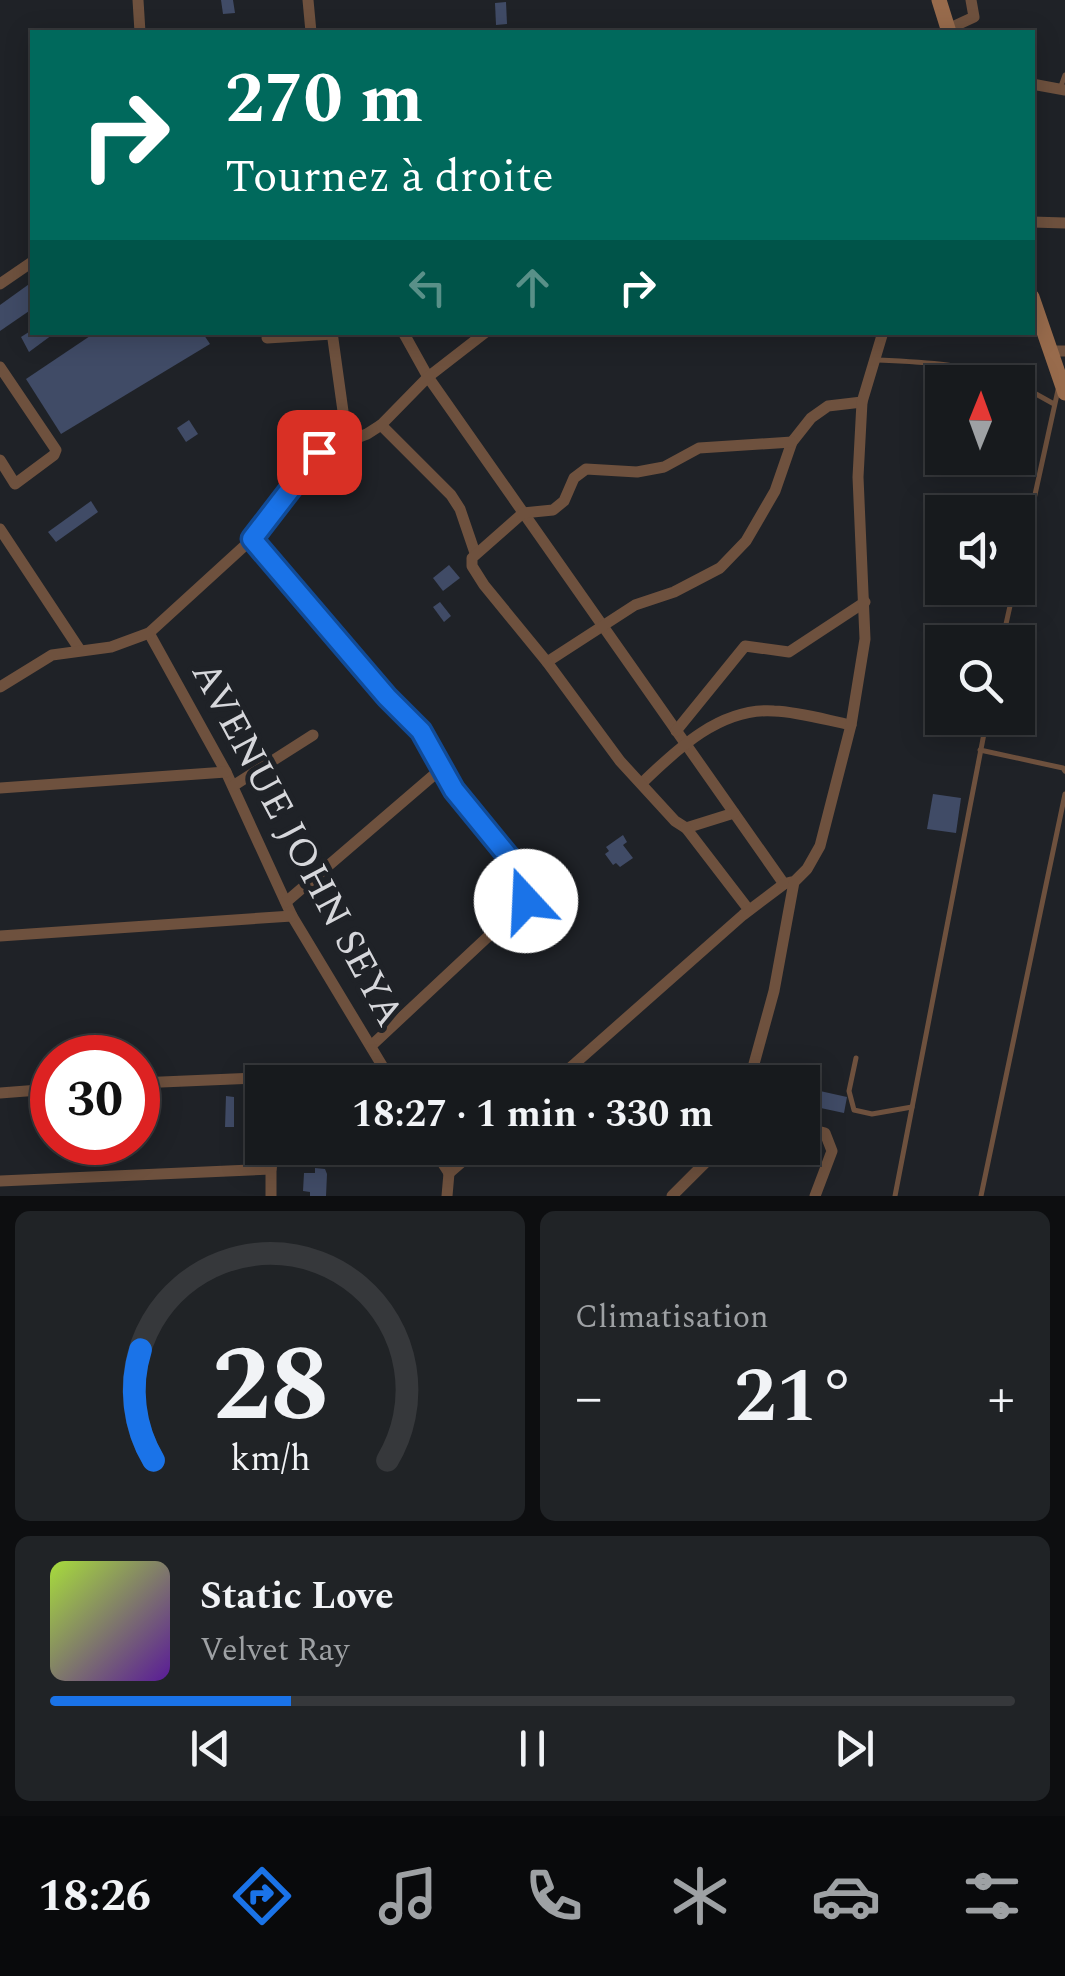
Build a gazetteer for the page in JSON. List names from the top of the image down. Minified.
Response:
{"streets":{"street":["AVENUE JOHN SEYA"]},"north":"top","page":{"turn":["270 m","Tournez à droite"],"limit":"30","trip":"18:27 · 1 min · 330 m","tile":"Climatisation","heat":["−","21°","+"],"song":["Static Love","Velvet Ray"],"tabs":"18:26","gauge":["28","km/h"]}}
